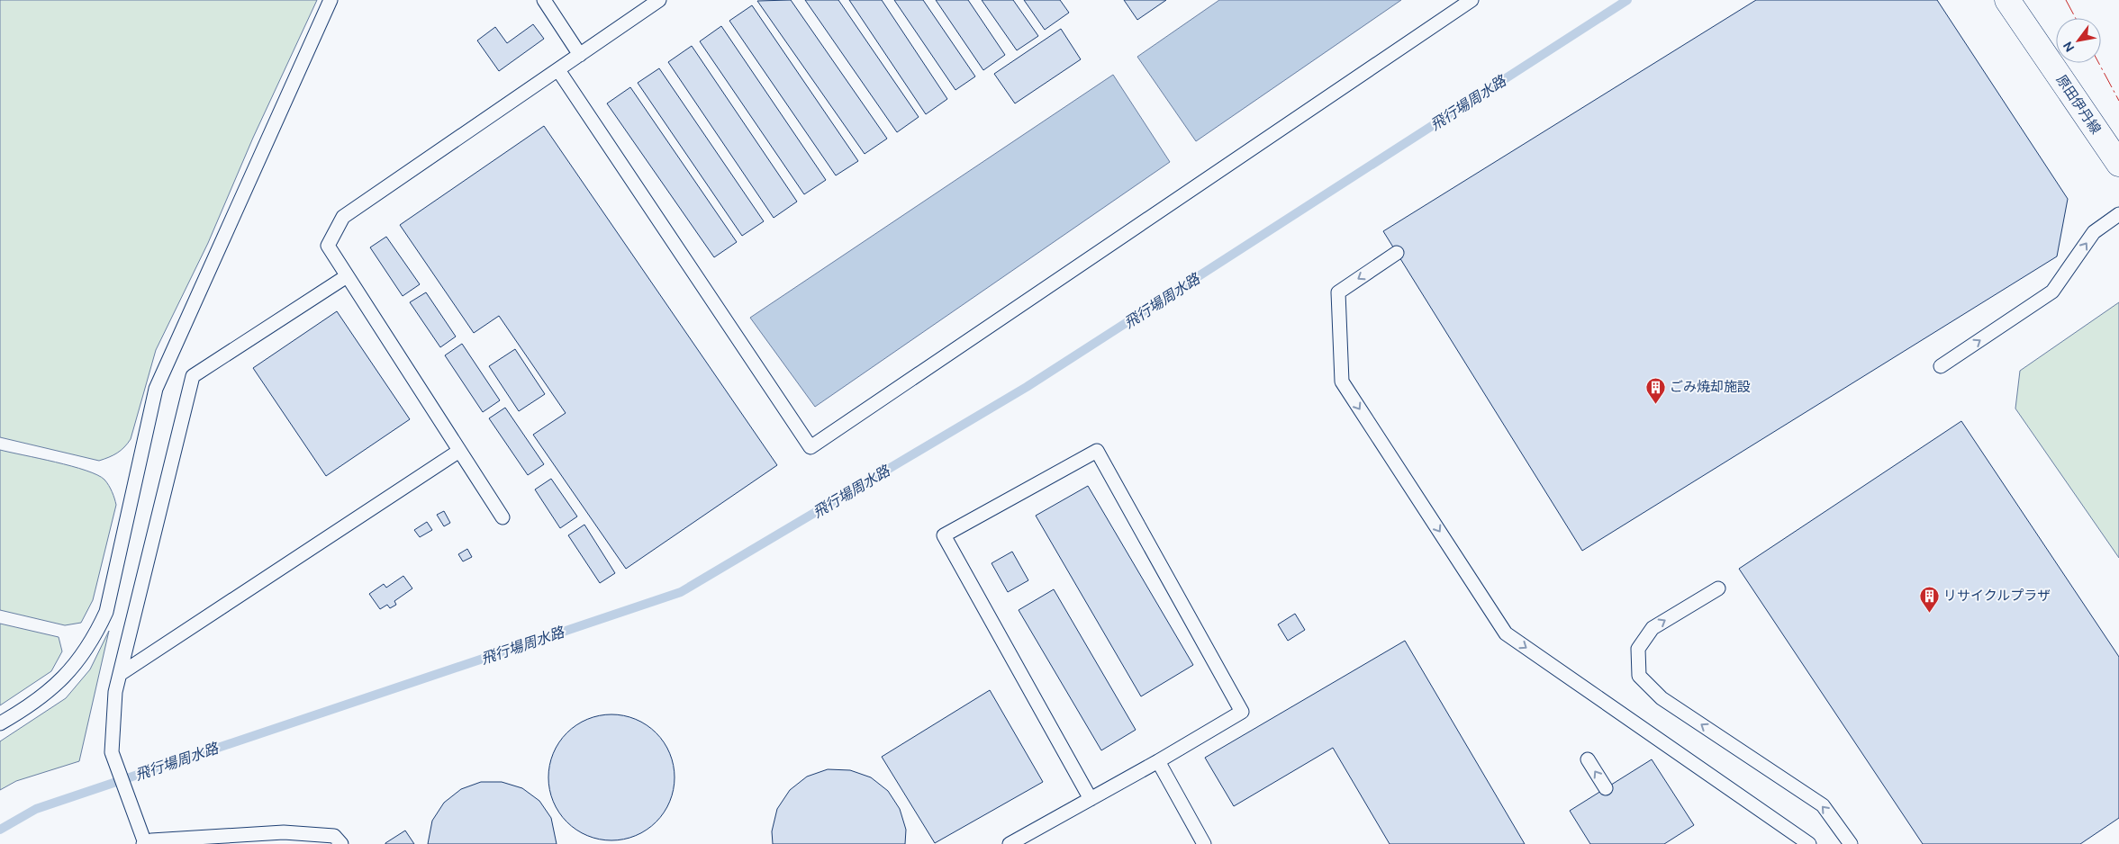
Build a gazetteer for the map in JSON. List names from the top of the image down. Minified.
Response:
{"streets":{"street":["原田伊丹線"]},"water":["飛行場周水路"],"places":{"building":["ごみ焼却施設","リサイクルプラザ"]},"north":"bottom left"}
